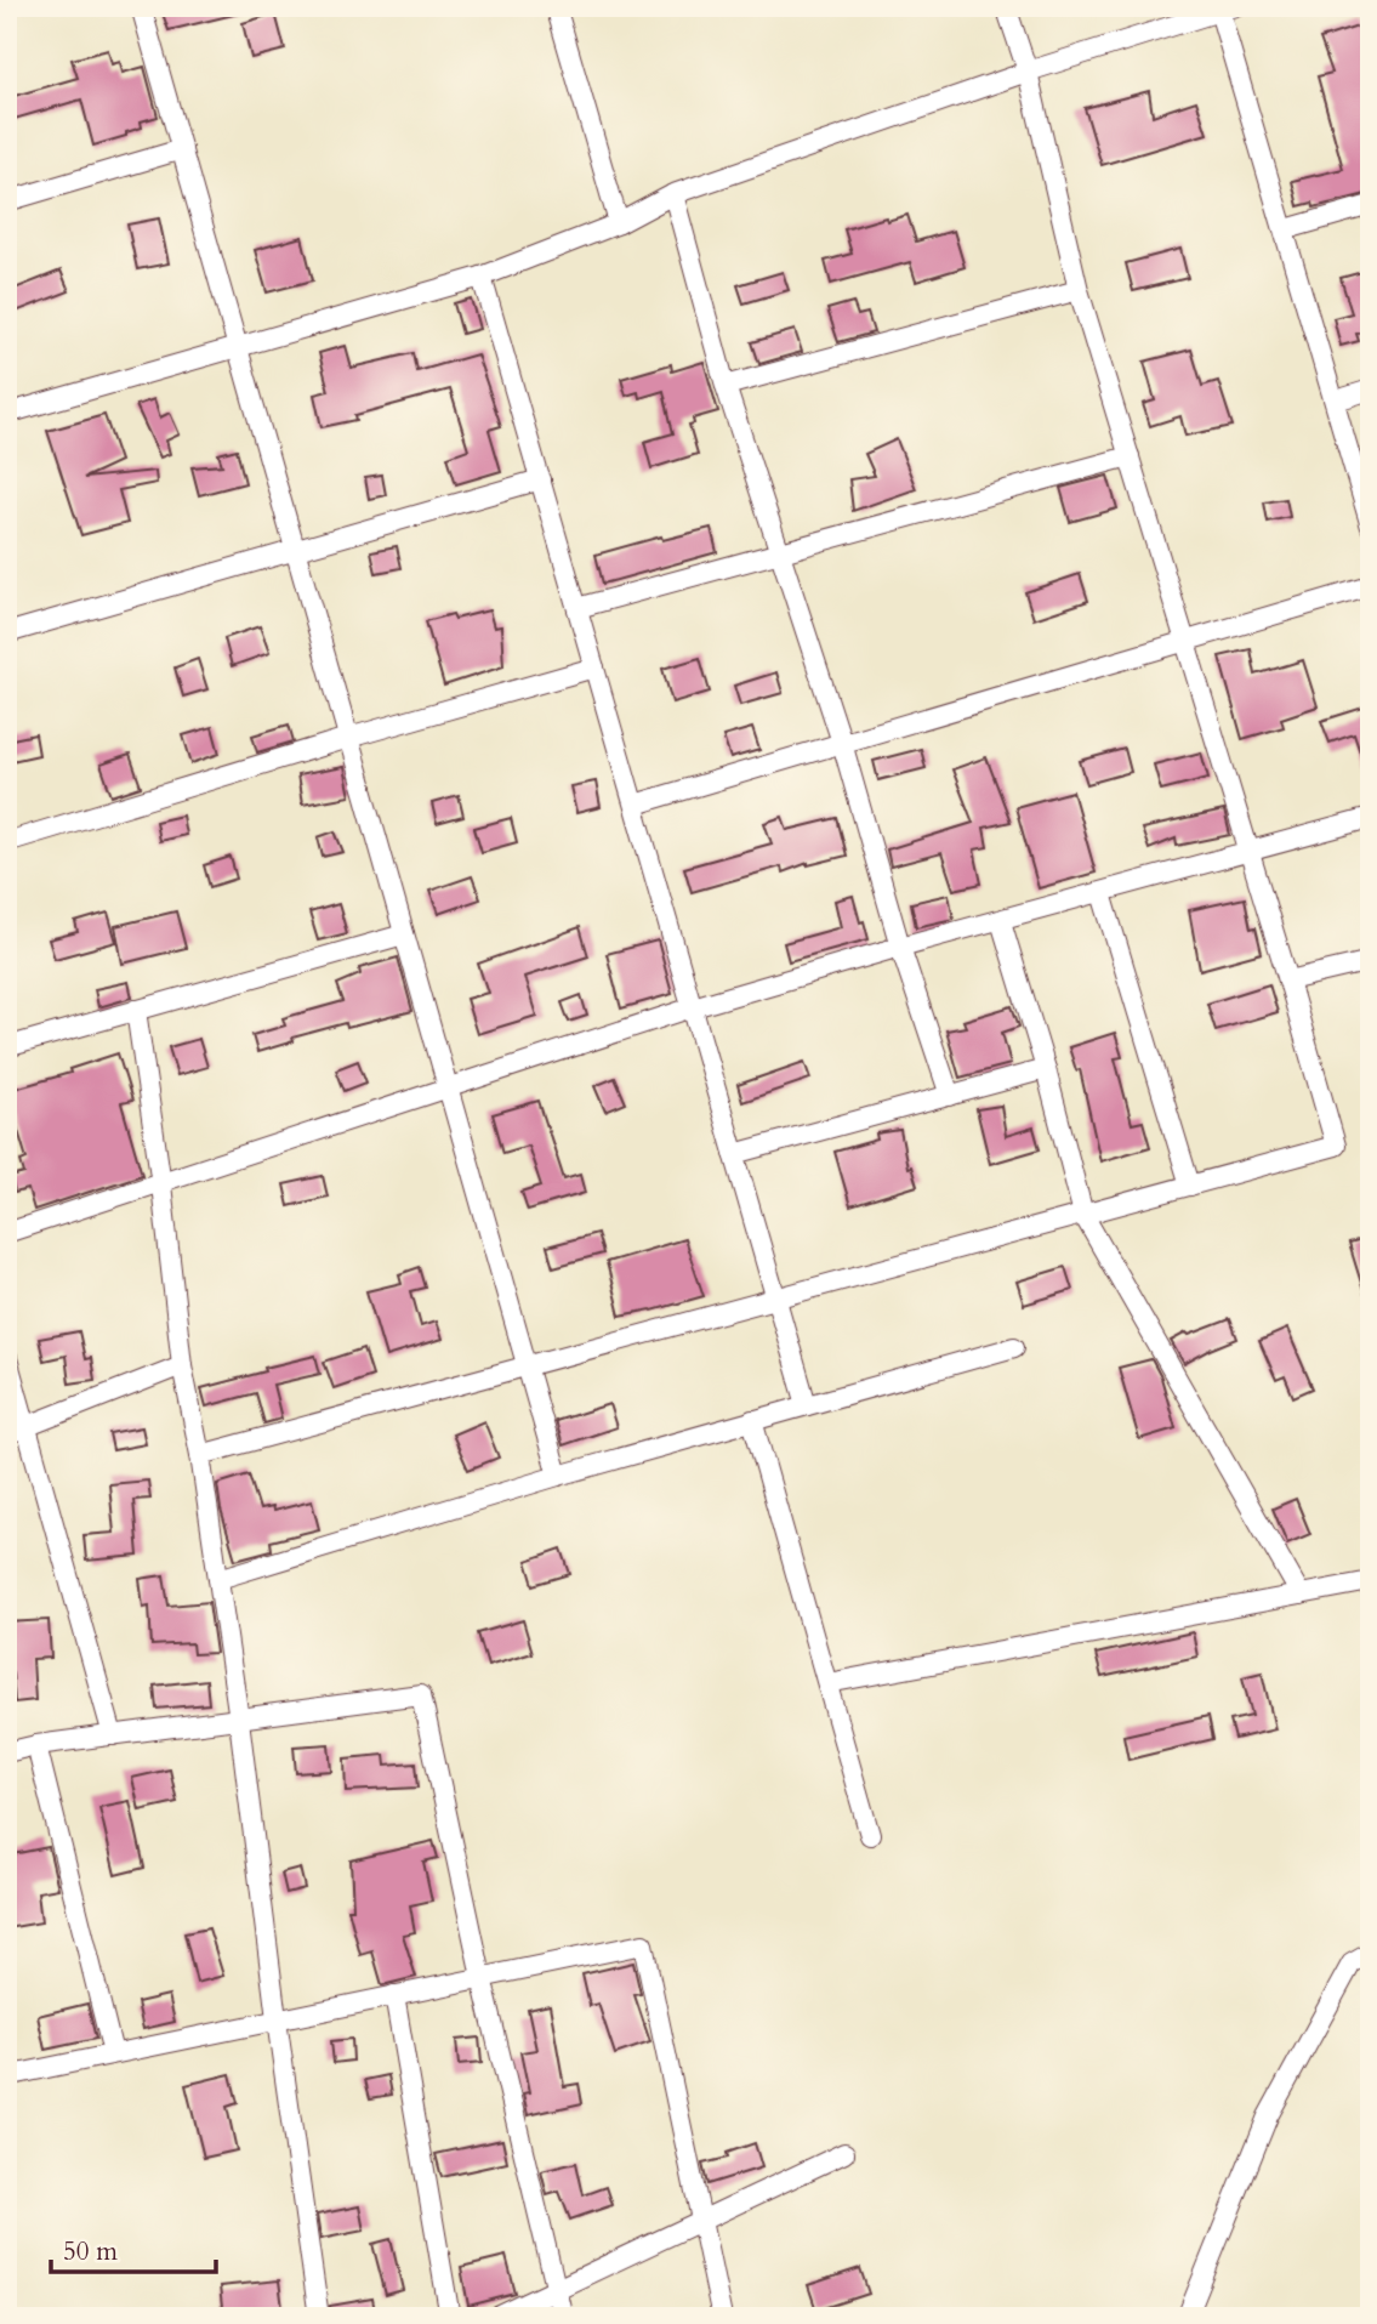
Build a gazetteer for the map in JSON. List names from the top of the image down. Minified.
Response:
{"scale_bar":"50 m"}
